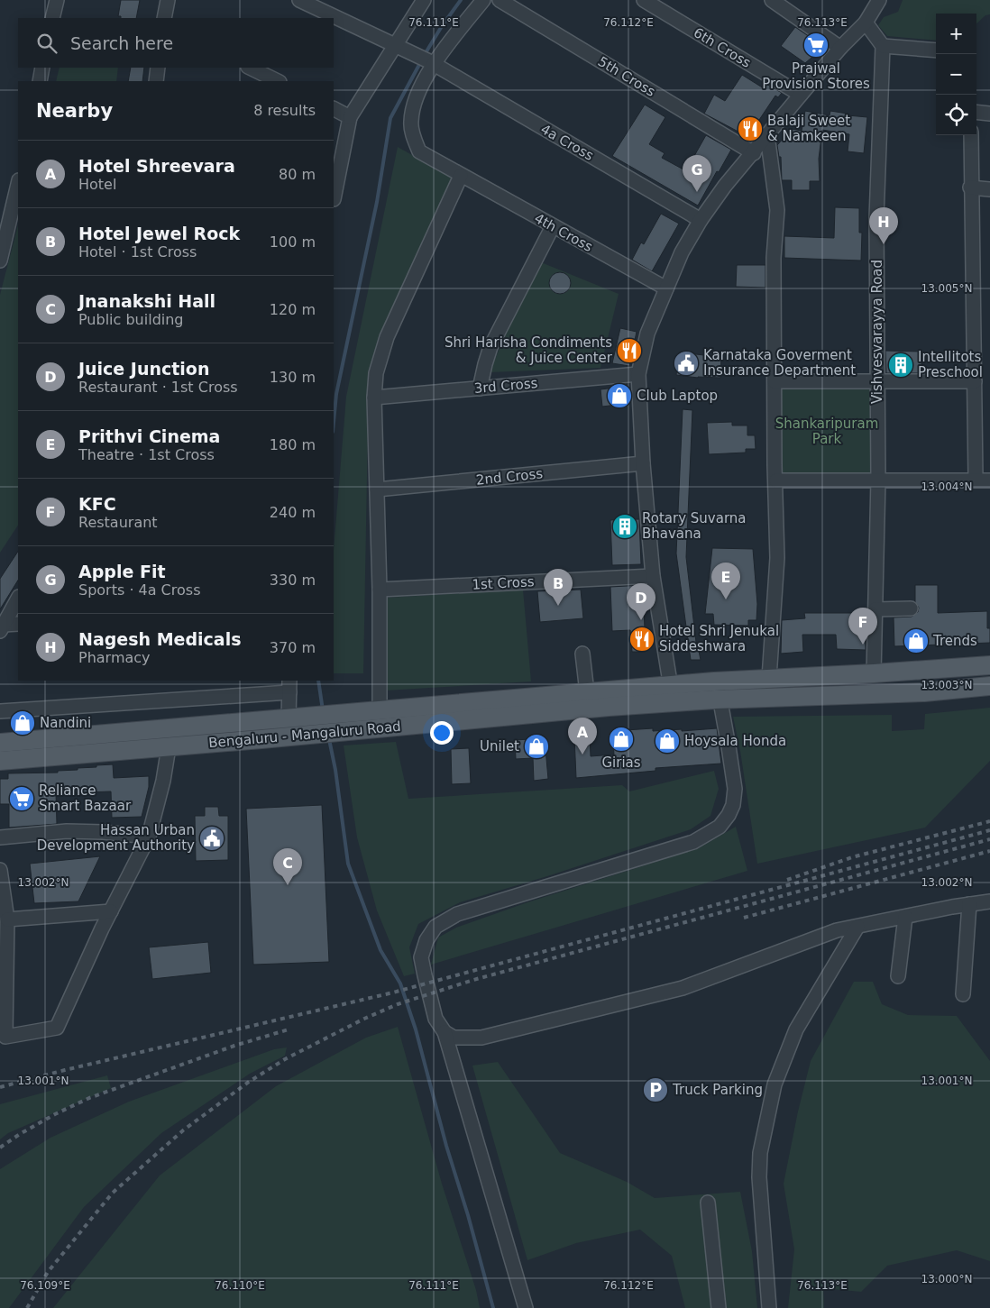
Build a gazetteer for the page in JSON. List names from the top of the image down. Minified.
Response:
{"streets":{"main road":["Bengaluru - Mangaluru Road"],"street":["6th Cross","5th Cross","4a Cross","4th Cross","Vishvesvarayya Road","3rd Cross","2nd Cross","1st Cross"]},"crossings":[["4a Cross","4th Cross"]],"parks":["Shankaripuram Park"],"places":{"supermarket":["Prajwal Provision Stores","Reliance Smart Bazaar"],"restaurant":["Balaji Sweet & Namkeen","Shri Harisha Condiments & Juice Center","Hotel Shri Jenukal Siddeshwara"],"public building":["Karnataka Goverment Insurance Department","Hassan Urban Development Authority"],"building":["Intellitots Preschool","Rotary Suvarna Bhavana"],"shop":["Club Laptop","Trends","Nandini","Girias","Hoysala Honda","Unilet"],"parking":["Truck Parking"]},"page":{"map_buttons":["+","−"],"search":"Search here","heading":["Nearby","8 results"],"list":[{"mark":"A","name":"Hotel Shreevara","note":"Hotel","value":"80 m"},{"mark":"B","name":"Hotel Jewel Rock","note":"Hotel · 1st Cross","value":"100 m"},{"mark":"C","name":"Jnanakshi Hall","note":"Public building","value":"120 m"},{"mark":"D","name":"Juice Junction","note":"Restaurant · 1st Cross","value":"130 m"},{"mark":"E","name":"Prithvi Cinema","note":"Theatre · 1st Cross","value":"180 m"},{"mark":"F","name":"KFC","note":"Restaurant","value":"240 m"},{"mark":"G","name":"Apple Fit","note":"Sports · 4a Cross","value":"330 m"},{"mark":"H","name":"Nagesh Medicals","note":"Pharmacy","value":"370 m"}],"pins":["G","H","E","B","D","F","A","C"]},"coordinates":["76.111°E","76.112°E","76.113°E","13.005°N","13.004°N","13.003°N","13.002°N","13.001°N","13.000°N","76.109°E","76.110°E"]}
